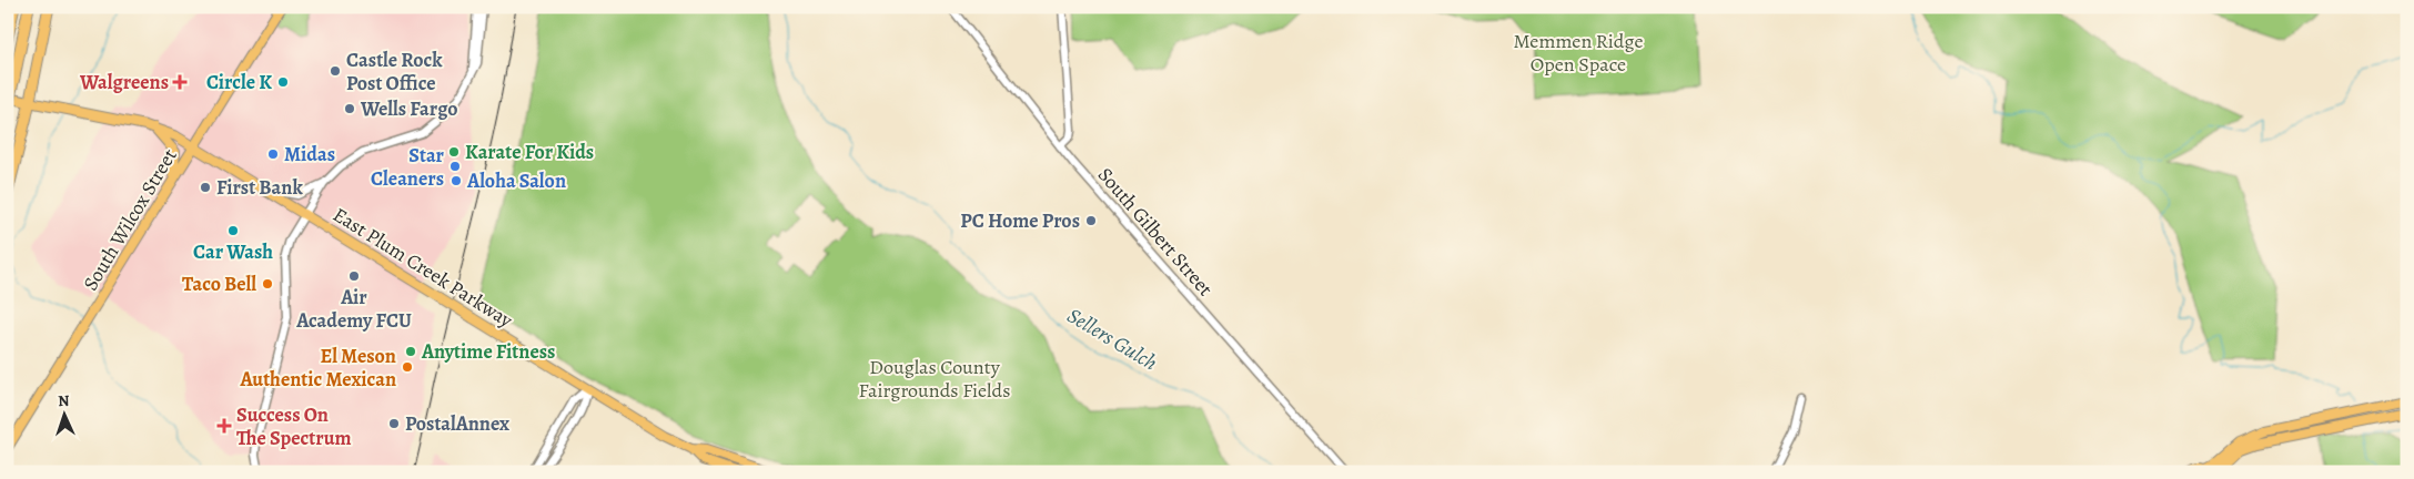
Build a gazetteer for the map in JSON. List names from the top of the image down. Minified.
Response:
{"streets":{"main road":["South Wilcox Street","East Plum Creek Parkway"],"street":["South Gilbert Street"]},"crossings":[["South Wilcox Street","East Plum Creek Parkway"]],"water":["Sellers Gulch"],"parks":["Memmen Ridge Open Space","Douglas County Fairgrounds Fields"],"places":{"other":["Castle Rock Post Office","Circle K","Wells Fargo","Karate For Kids","Midas","Star Cleaners","Aloha Salon","First Bank","PC Home Pros","Car Wash","Air Academy FCU","Taco Bell","Anytime Fitness","El Meson Authentic Mexican","PostalAnnex"],"health":["Walgreens","Success On The Spectrum"]},"north":"top"}
